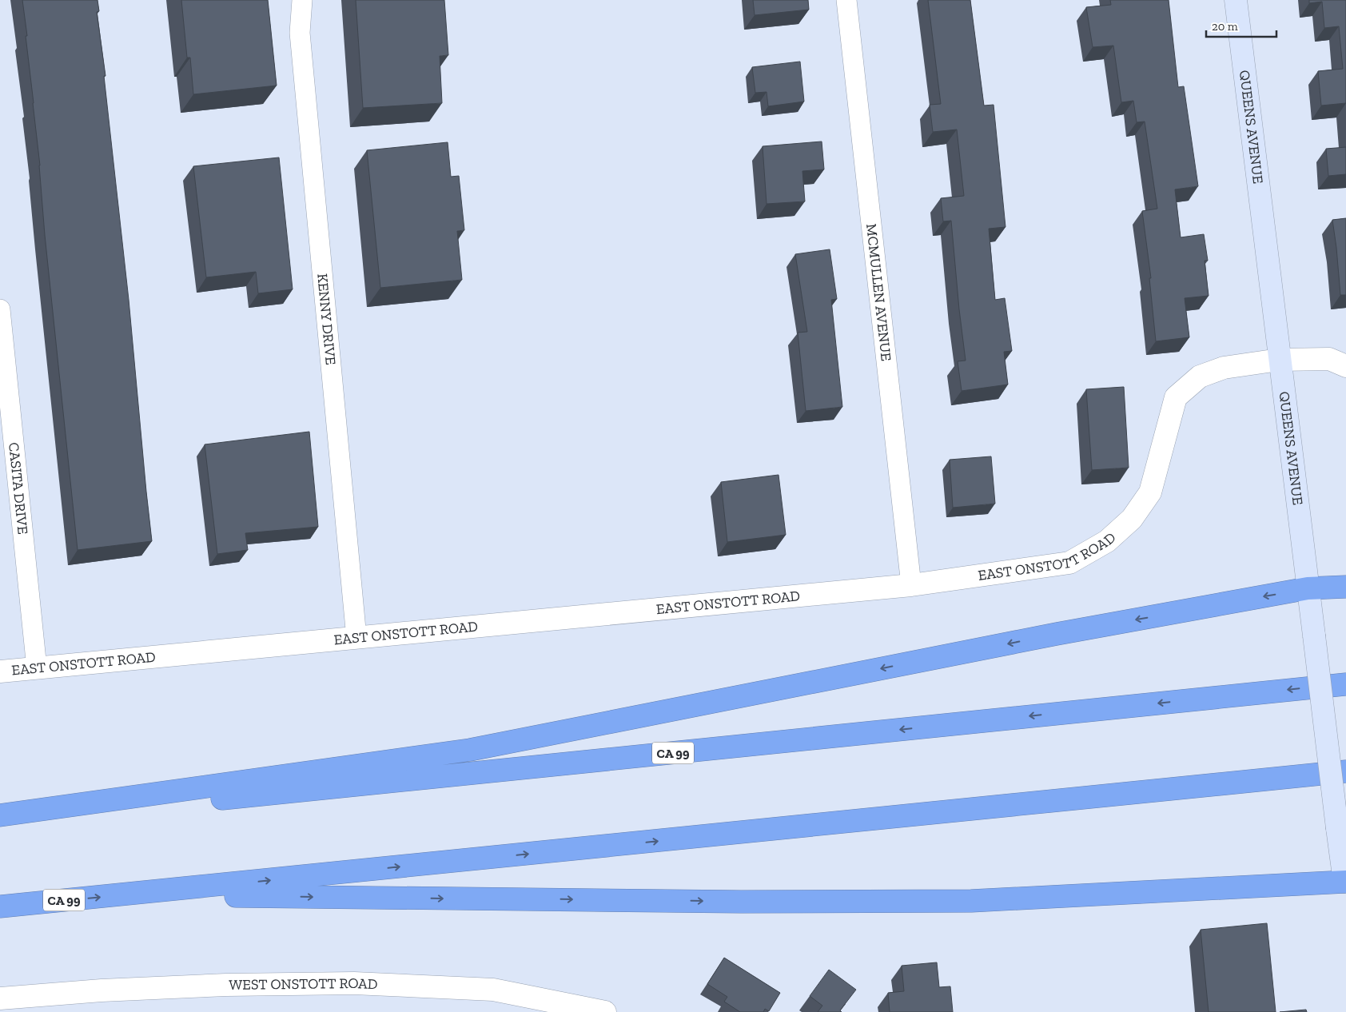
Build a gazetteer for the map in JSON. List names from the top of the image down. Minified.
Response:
{"streets":{"highway":["CA 99"],"main road":["QUEENS AVENUE"],"street":["MCMULLEN AVENUE","KENNY DRIVE","CASITA DRIVE","EAST ONSTOTT ROAD","WEST ONSTOTT ROAD"]},"crossings":[["QUEENS AVENUE","EAST ONSTOTT ROAD"],["MCMULLEN AVENUE","EAST ONSTOTT ROAD"],["KENNY DRIVE","EAST ONSTOTT ROAD"],["CASITA DRIVE","EAST ONSTOTT ROAD"]],"scale_bar":"20 m"}
